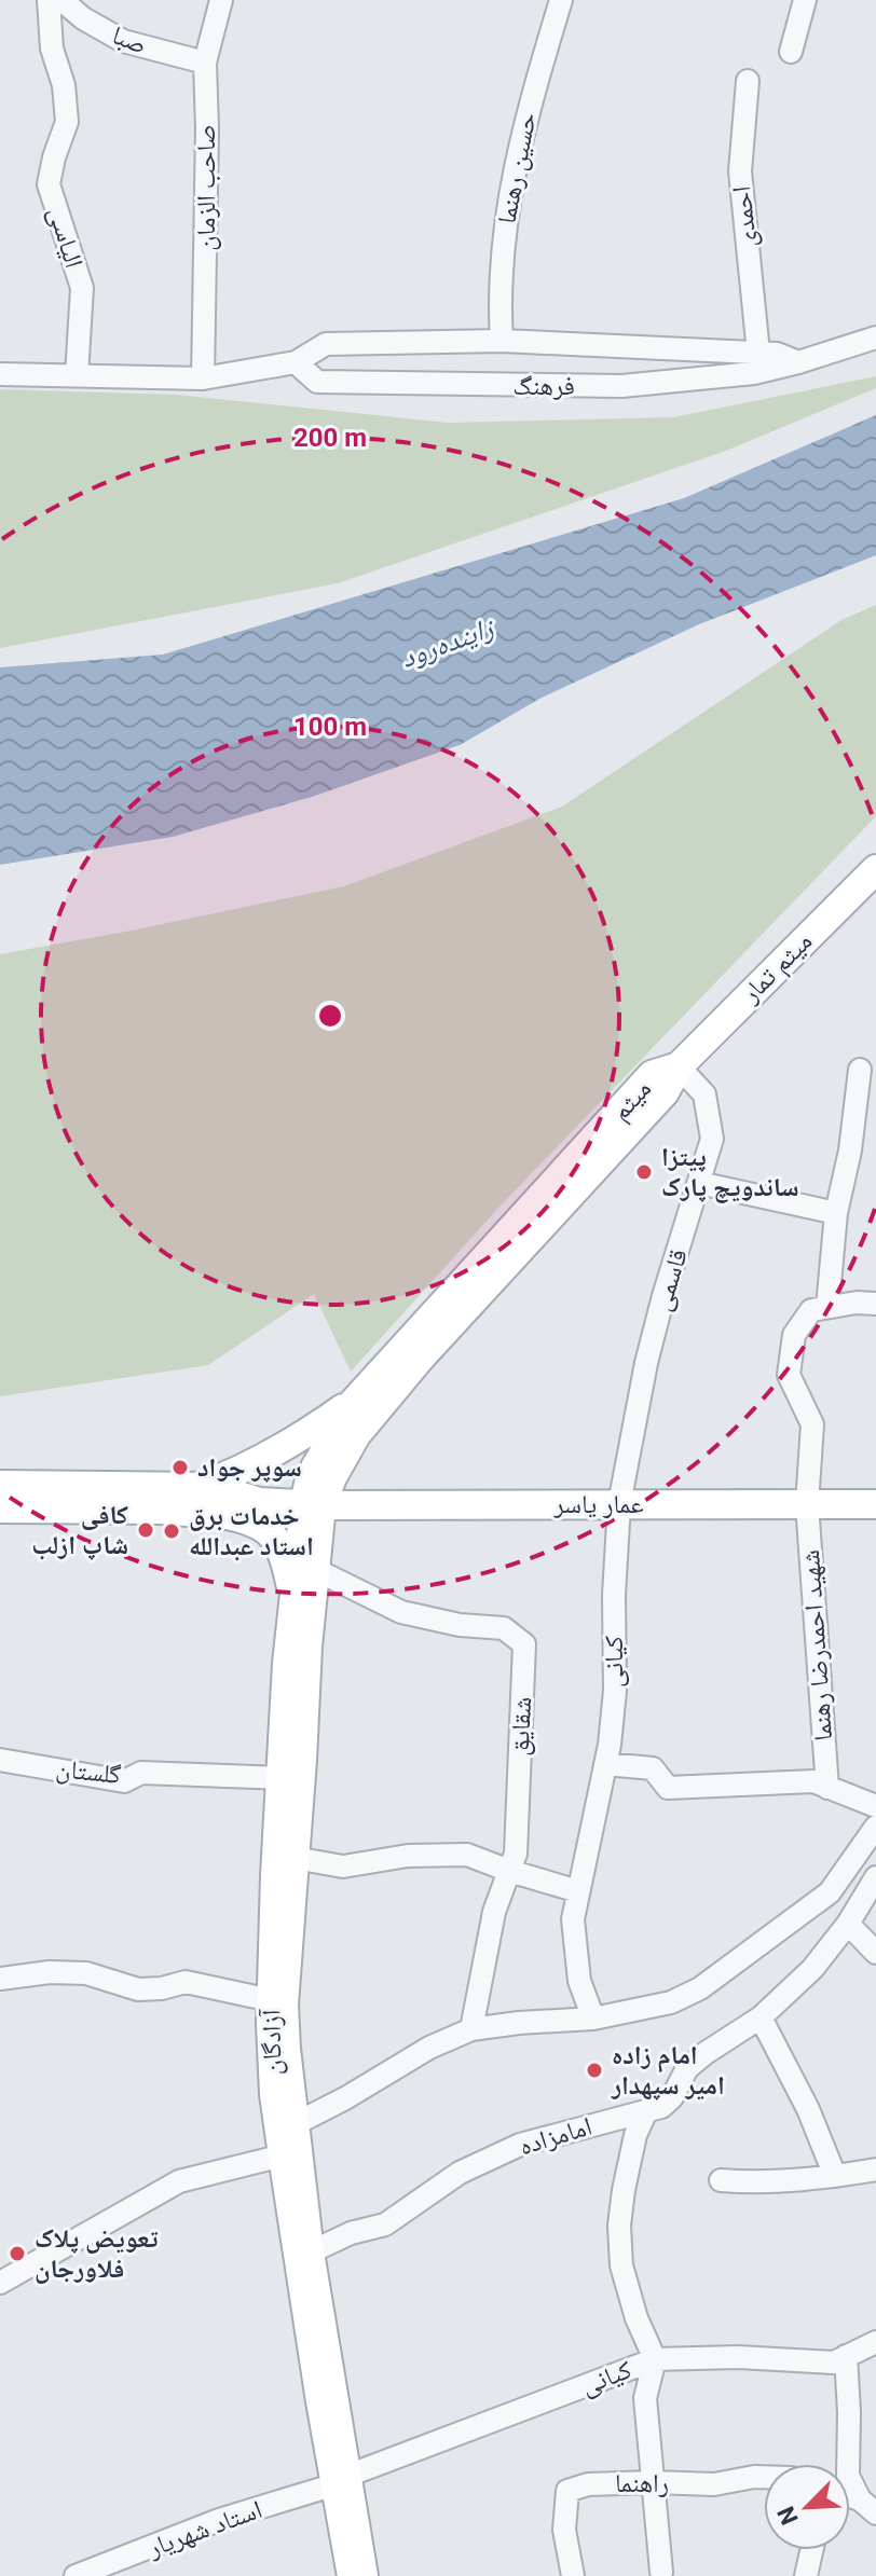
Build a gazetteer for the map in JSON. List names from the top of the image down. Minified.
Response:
{"streets":{"main road":["میثم تمار","میثم","عمار یاسر","آزادگان"],"street":["صبا","حسین رهنما","صاحب الزمان","احمدی","الیاسی","فرهنگ","قاسمی","شهید احمدرضا رهنما","کیانی","شقایق","گلستان","امامزاده","راهنما","استاد شهریار"]},"crossings":[["صبا","صاحب الزمان"],["حسین رهنما","فرهنگ"],["صاحب الزمان","فرهنگ"],["احمدی","فرهنگ"],["الیاسی","فرهنگ"],["میثم تمار","میثم"],["میثم تمار","قاسمی"],["میثم","قاسمی"],["میثم","عمار یاسر"],["میثم","آزادگان"],["قاسمی","عمار یاسر"],["قاسمی","کیانی"],["عمار یاسر","شهید احمدرضا رهنما"],["عمار یاسر","کیانی"],["عمار یاسر","آزادگان"],["کیانی","آزادگان"],["کیانی","استاد شهریار"],["شقایق","آزادگان"],["گلستان","آزادگان"],["آزادگان","امامزاده"],["آزادگان","استاد شهریار"]],"water":["زاینده‌رود"],"places":["پیتزا ساندویچ پارک","سوپر جواد","کافی شاپ ازلب","خدمات برق استاد عبدالله","امام زاده امیر سپهدار","تعویض پلاک فلاورجان"],"north":"bottom left","rings":["200 m","100 m"]}
